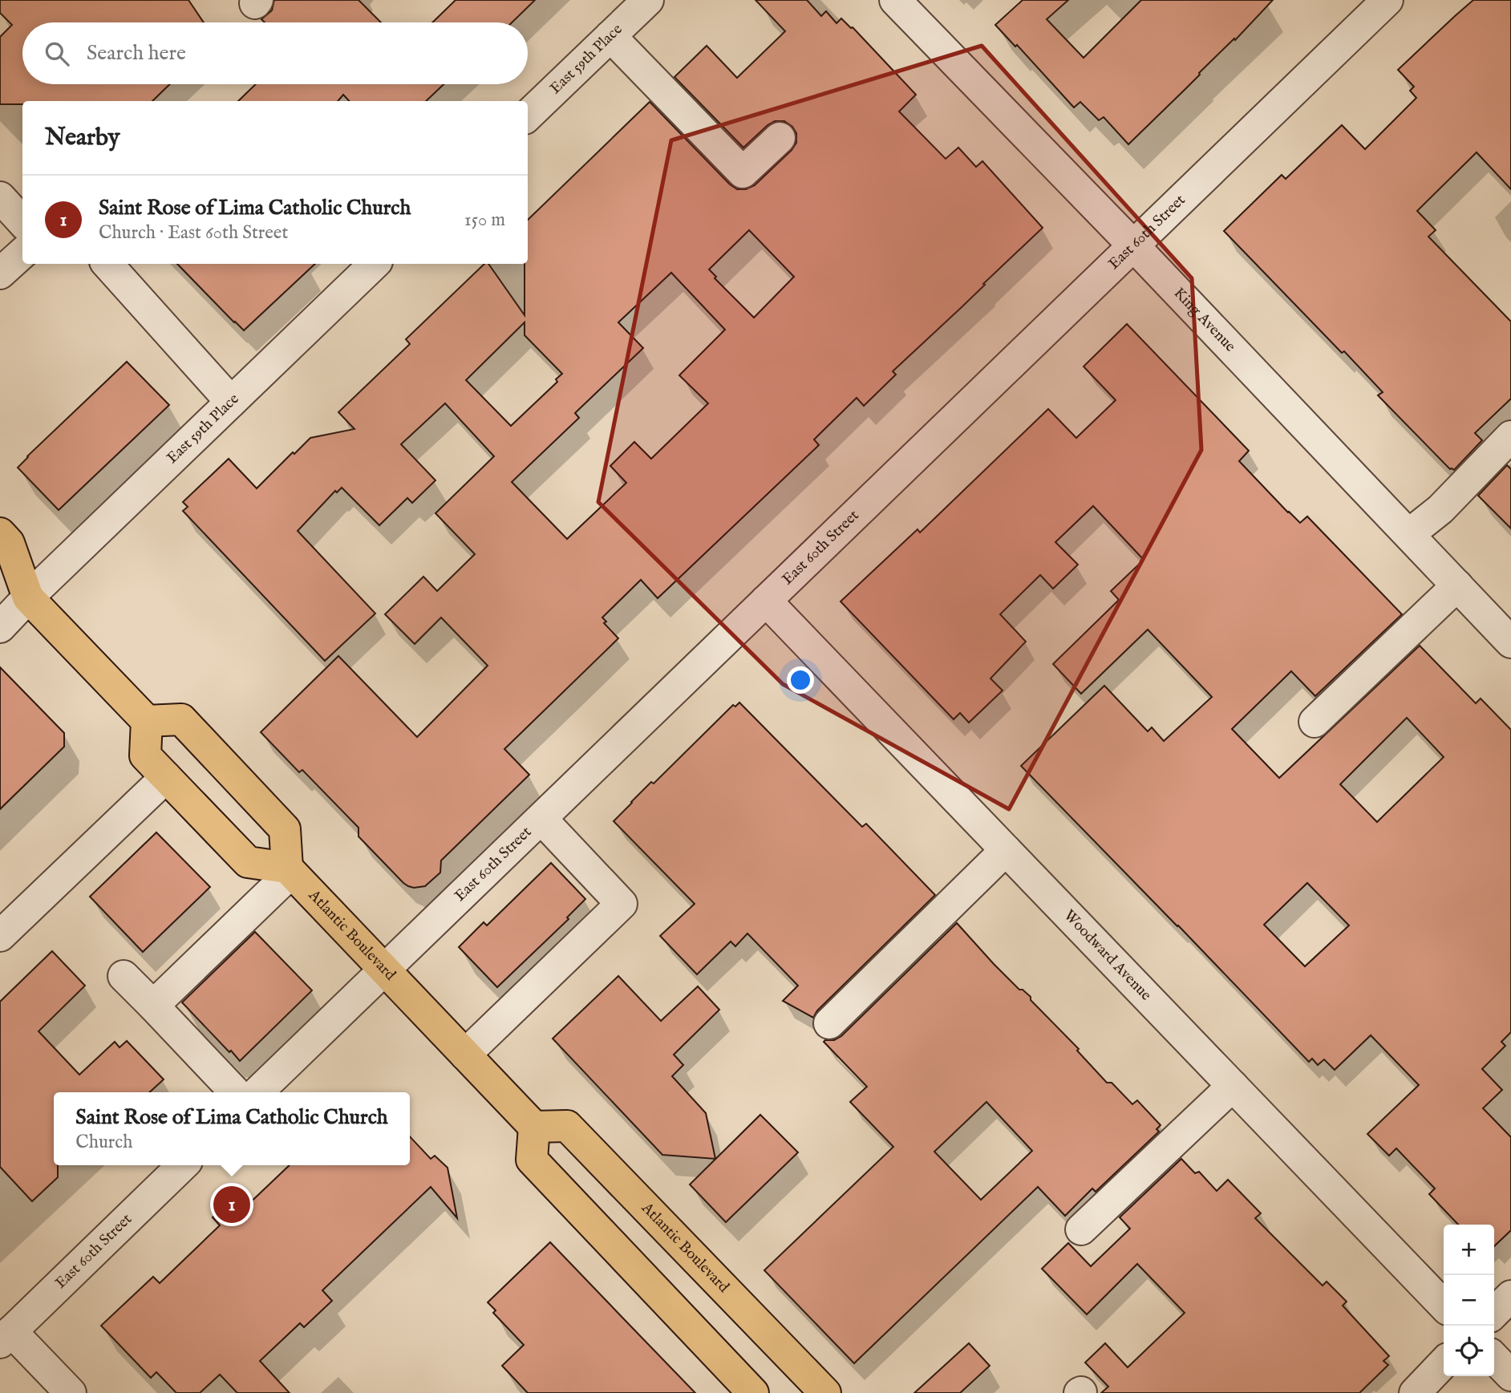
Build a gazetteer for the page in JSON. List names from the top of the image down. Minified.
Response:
{"streets":{"main road":["Atlantic Boulevard"],"street":["East 59th Place","East 60th Street","King Avenue","Woodward Avenue"]},"crossings":[["East 60th Street","King Avenue"],["East 60th Street","Atlantic Boulevard"],["East 60th Street","Woodward Avenue"]],"page":{"search":"Search here","heading":"Nearby","list":[{"mark":"1","name":"Saint Rose of Lima Catholic Church","note":"Church · East 60th Street","value":"150 m"}],"popup":["Saint Rose of Lima Catholic Church","Church"],"pins":"1","map_buttons":["+","−"]}}
